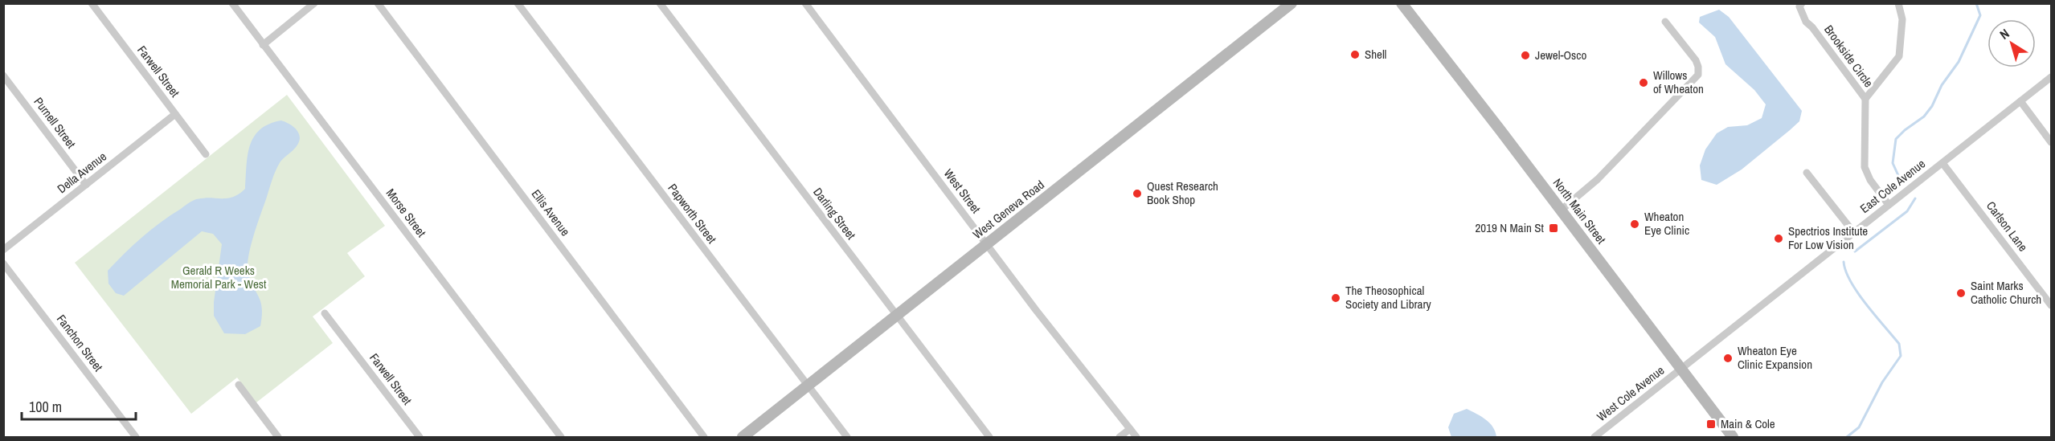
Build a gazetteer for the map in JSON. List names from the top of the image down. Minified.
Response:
{"streets":{"main road":["West Geneva Road","North Main Street"],"street":["Brookside Circle","Farwell Street","Purnell Street","Della Avenue","East Cole Avenue","West Street","Morse Street","Ellis Avenue","Papworth Street","Darling Street","Carlson Lane","Fanchon Street","West Cole Avenue"]},"crossings":[["Brookside Circle","East Cole Avenue"],["Farwell Street","Della Avenue"],["Purnell Street","Della Avenue"],["East Cole Avenue","North Main Street"],["East Cole Avenue","Carlson Lane"],["East Cole Avenue","West Cole Avenue"],["West Street","West Geneva Road"],["West Geneva Road","Papworth Street"],["West Geneva Road","Darling Street"],["North Main Street","West Cole Avenue"]],"parks":["Gerald R Weeks Memorial Park - West"],"places":{"other":["Shell","Jewel-Osco","Willows of Wheaton","Quest Research Book Shop","Wheaton Eye Clinic","Spectrios Institute For Low Vision","Saint Marks Catholic Church","The Theosophical Society and Library","Wheaton Eye Clinic Expansion"],"transit":["2019 N Main St","Main & Cole"]},"scale_bar":"100 m","north":"top left"}
